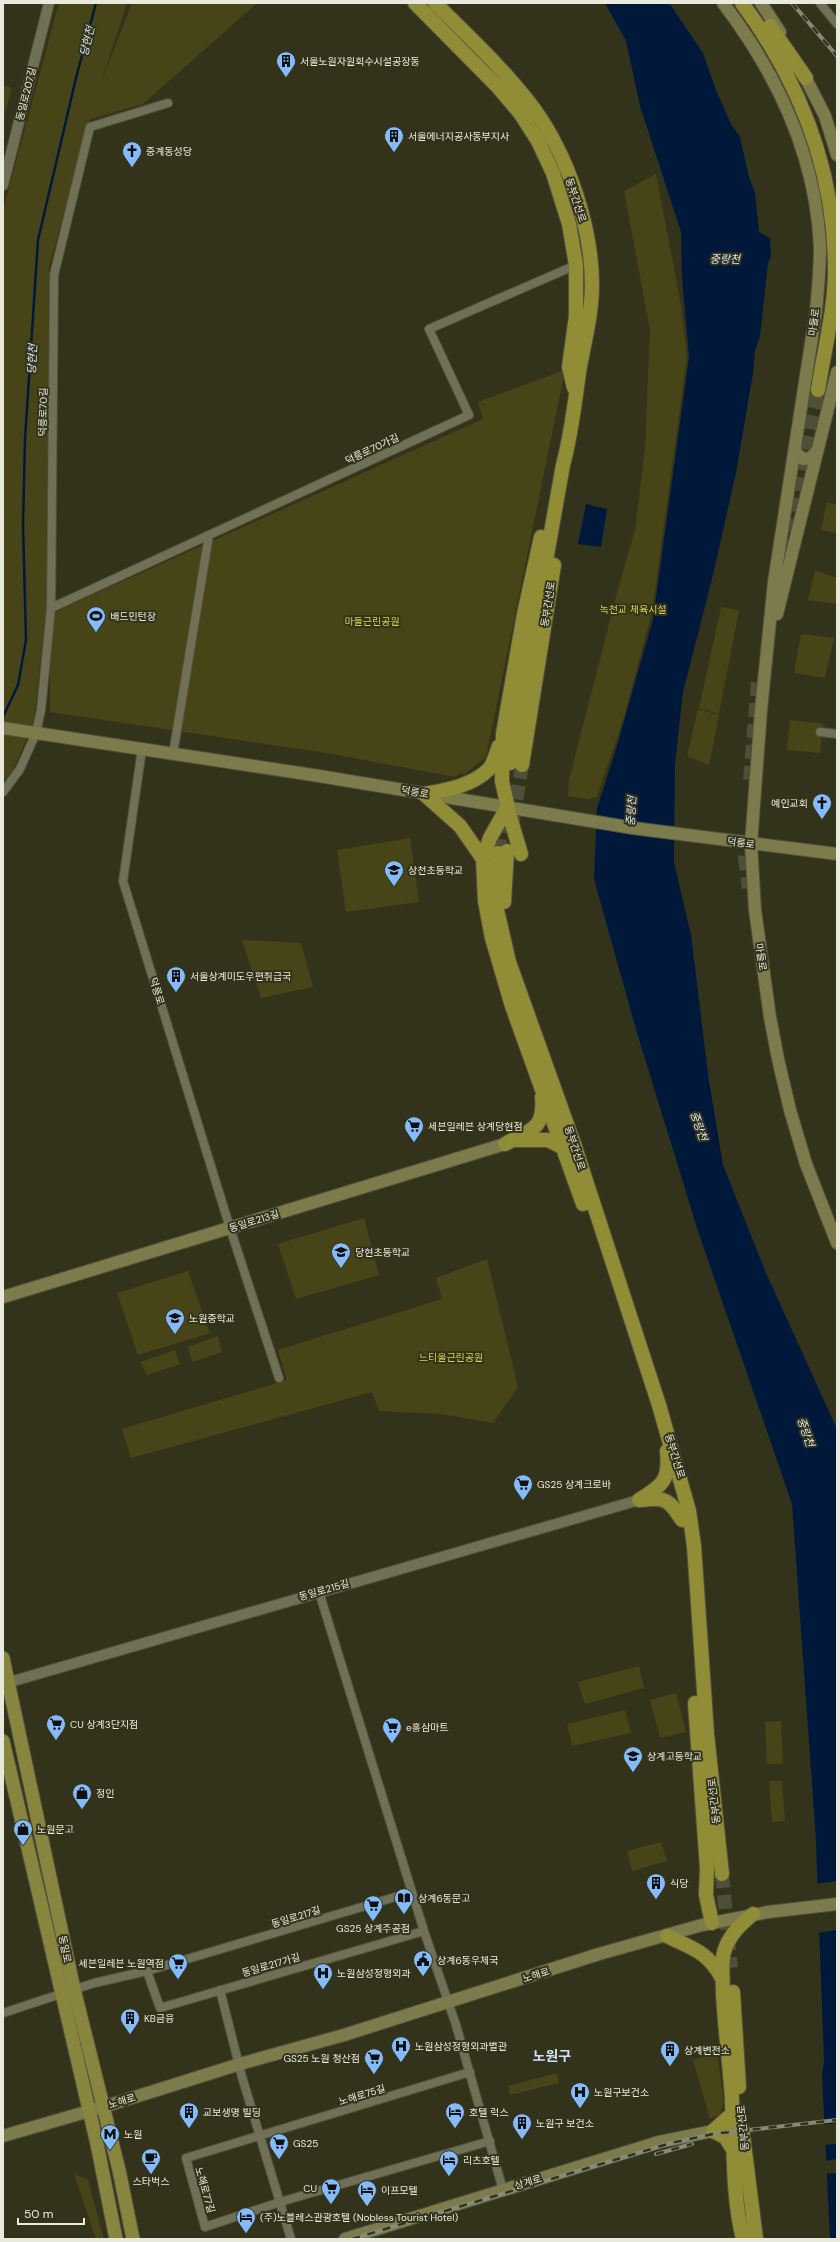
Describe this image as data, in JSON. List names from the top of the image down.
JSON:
{
  "streets": {
    "highway": ["동부간선로"],
    "main road": [
      "마들로",
      "덕릉로",
      "동일로213길",
      "동일로",
      "노해로",
      "상계로"
    ],
    "street": [
      "동일로207길",
      "덕릉로70길",
      "덕릉로70가길",
      "동일로215길",
      "동일로217길",
      "동일로217가길",
      "노해로75길",
      "노해로77길"
    ]
  },
  "crossings": [
    ["마들로", "덕릉로"],
    ["덕릉로70길", "덕릉로70가길"],
    ["덕릉로70길", "덕릉로"],
    ["덕릉로", "동일로213길"],
    ["동일로215길", "동일로"],
    ["동일로217길", "동일로"],
    ["동일로217길", "동일로217가길"],
    ["동일로", "노해로"],
    ["노해로75길", "노해로77길"]
  ],
  "districts": ["노원구"],
  "water": ["당현천", "중랑천"],
  "parks": ["녹천교 체육시설", "마들근린공원", "느티울근린공원"],
  "places": {
    "building": [
      "서울노원자원회수시설공장동",
      "서울에너지공사동부지사",
      "서울상계미도우편취급국",
      "식당",
      "KB금융",
      "상계변전소",
      "교보생명 빌딩",
      "노원구 보건소"
    ],
    "church": ["중계동성당", "예인교회"],
    "sports": ["배드민턴장"],
    "school or university": [
      "상천초등학교",
      "당현초등학교",
      "노원중학교",
      "상계고등학교"
    ],
    "supermarket": [
      "세븐일레븐 상계당현점",
      "GS25 상계크로바",
      "CU 상계3단지점",
      "e홍삼마트",
      "GS25 상계주공점",
      "세븐일레븐 노원역점",
      "GS25 노원 청산점",
      "GS25",
      "CU"
    ],
    "shop": ["정인", "노원문고"],
    "library": ["상계6동문고"],
    "public building": ["상계6동우체국"],
    "hospital": ["노원삼성정형외과", "노원삼성정형외과별관", "노원구보건소"],
    "hotel": [
      "호텔 럭스",
      "리츠호텔",
      "이프모텔",
      "(주)노블레스관광호텔 (Nobless Tourist Hotel)"
    ],
    "metro station": ["노원"],
    "cafe": ["스타벅스"]
  },
  "scale_bar": "50 m"
}
